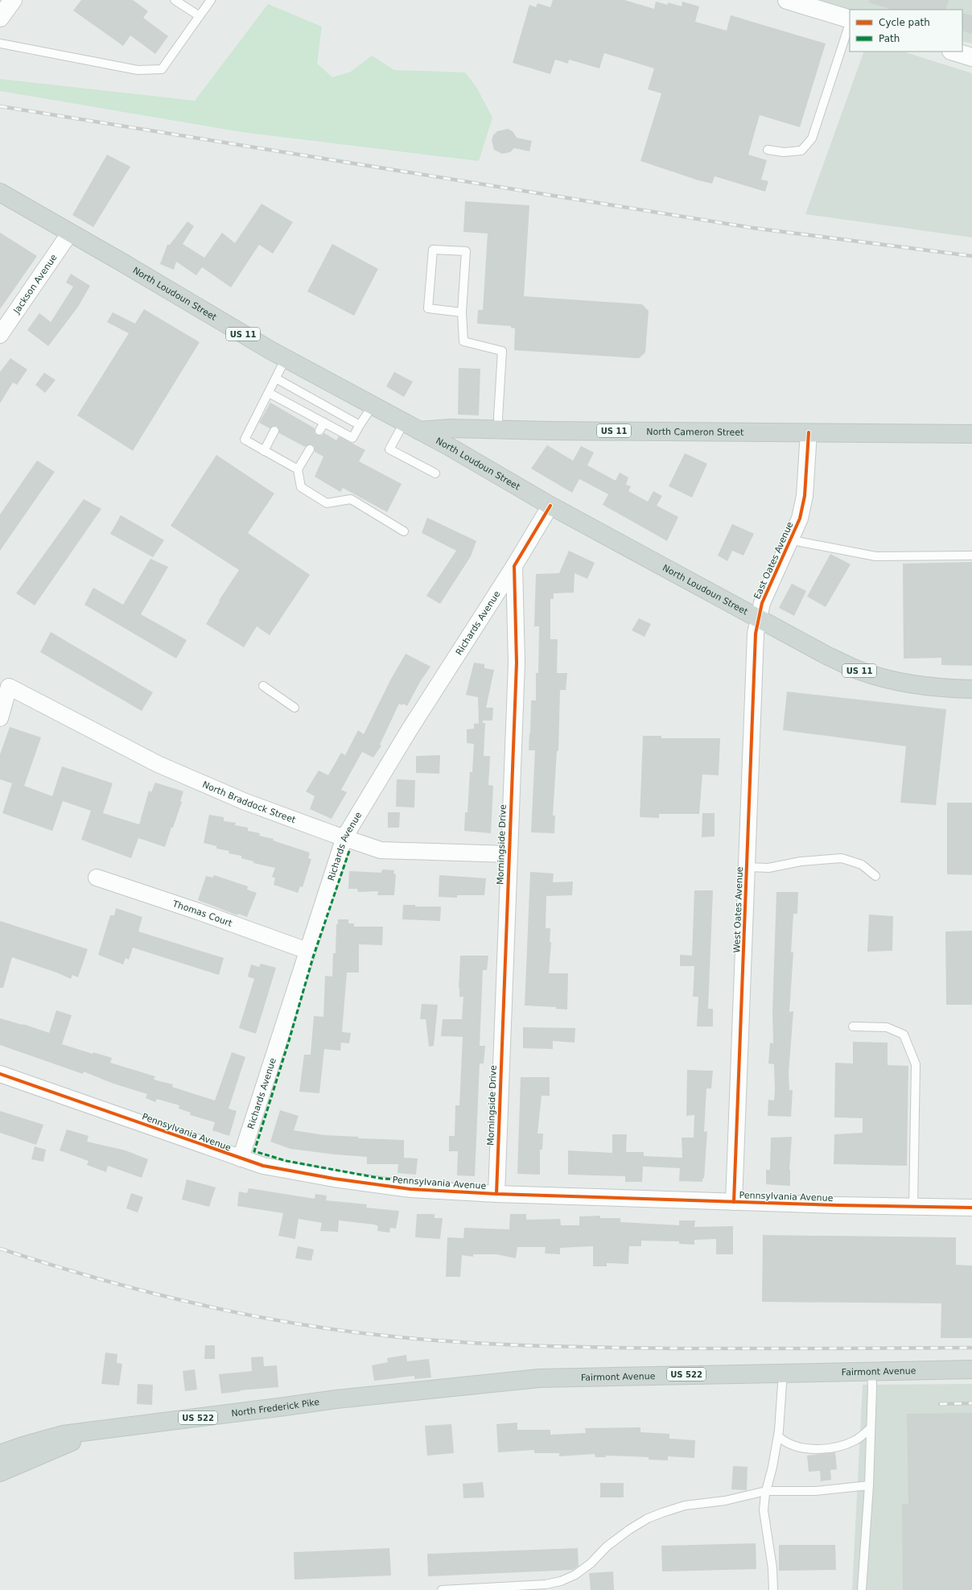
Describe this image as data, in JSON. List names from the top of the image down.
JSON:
{
  "streets": {
    "main road": [
      "North Loudoun Street",
      "US 11",
      "North Cameron Street",
      "Fairmont Avenue",
      "US 522",
      "North Frederick Pike"
    ],
    "street": [
      "Jackson Avenue",
      "East Oates Avenue",
      "Richards Avenue",
      "North Braddock Street",
      "Morningside Drive",
      "West Oates Avenue",
      "Thomas Court",
      "Pennsylvania Avenue"
    ]
  },
  "crossings": [
    ["Jackson Avenue", "North Loudoun Street"],
    ["North Loudoun Street", "North Cameron Street"],
    ["North Loudoun Street", "East Oates Avenue"],
    ["North Loudoun Street", "West Oates Avenue"],
    ["North Cameron Street", "East Oates Avenue"],
    ["East Oates Avenue", "West Oates Avenue"],
    ["Richards Avenue", "North Braddock Street"],
    ["Richards Avenue", "Morningside Drive"],
    ["Richards Avenue", "Thomas Court"],
    ["Richards Avenue", "Pennsylvania Avenue"],
    ["North Braddock Street", "Morningside Drive"],
    ["Morningside Drive", "Pennsylvania Avenue"],
    ["West Oates Avenue", "Pennsylvania Avenue"],
    ["Fairmont Avenue", "North Frederick Pike"]
  ],
  "legend": ["Cycle path", "Path"]
}
